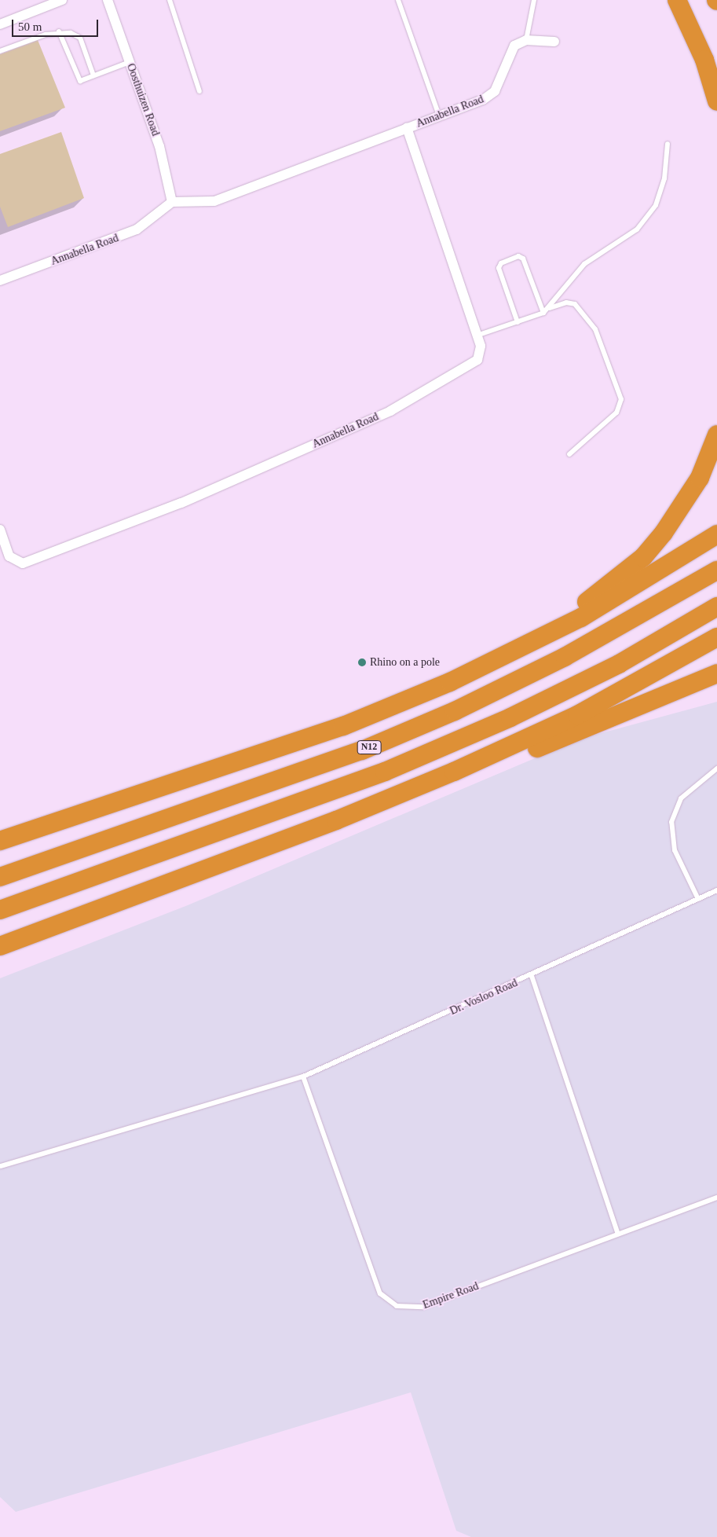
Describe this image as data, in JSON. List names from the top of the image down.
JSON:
{
  "streets": {
    "highway": ["N12"],
    "street": ["Oosthuizen Road", "Annabella Road"],
    "lane": ["Dr. Vosloo Road", "Empire Road"]
  },
  "crossings": [
    ["Oosthuizen Road", "Annabella Road"],
    ["Dr. Vosloo Road", "Empire Road"]
  ],
  "places": ["Rhino on a pole"],
  "scale_bar": "50 m"
}
